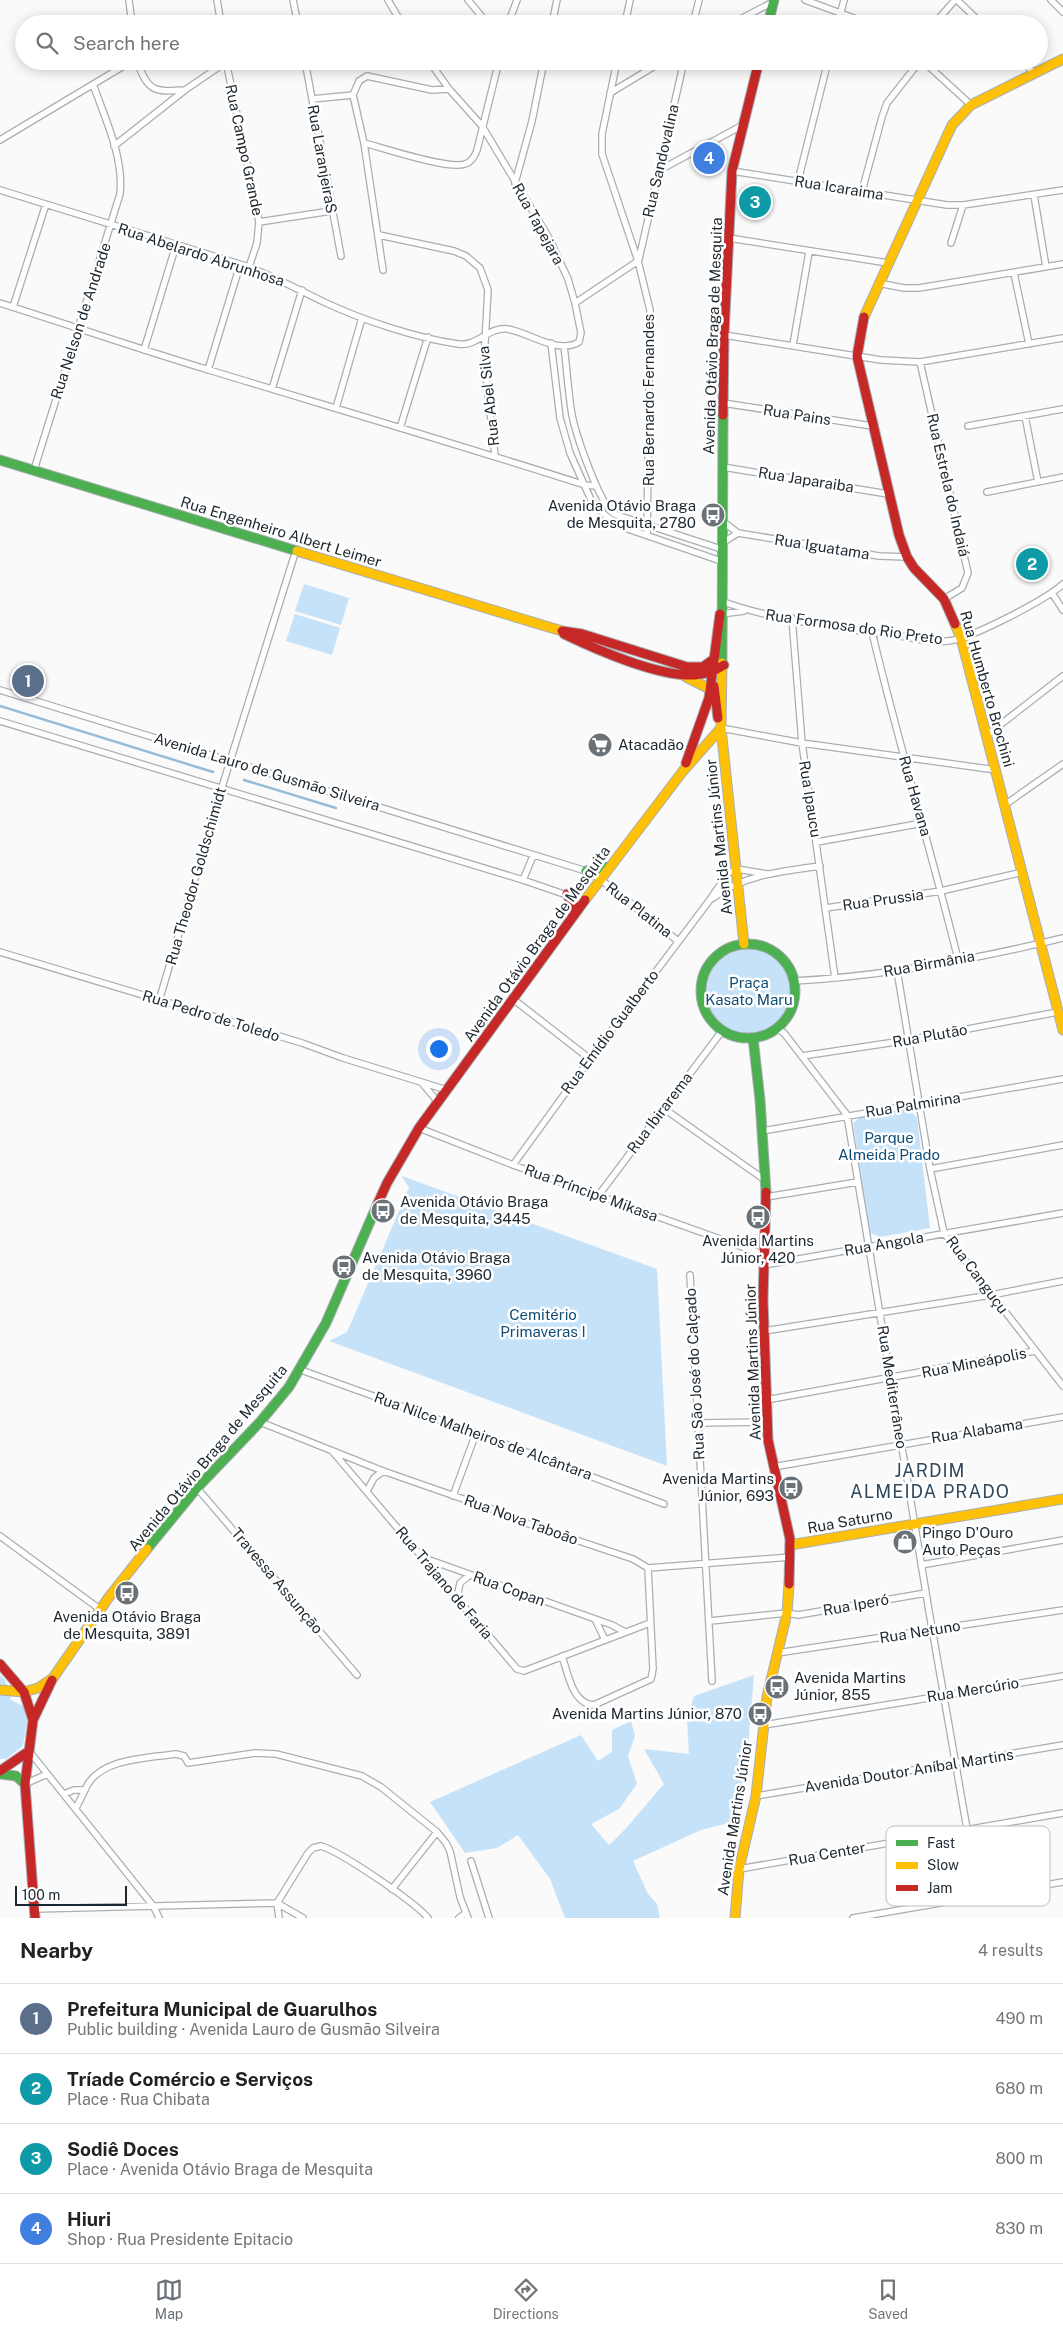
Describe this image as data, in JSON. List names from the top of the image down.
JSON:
{
  "streets": {
    "street": [
      "Rua Campo Grande",
      "Rua LaranjeiraS",
      "Rua Sandovalina",
      "Rua Icaraima",
      "Rua Tapejara",
      "Rua Abelardo Abrunhosa",
      "Rua Nelson de Andrade",
      "Avenida Otávio Braga de Mesquita",
      "Rua Abel Silva",
      "Rua Bernardo Fernandes",
      "Rua Pains",
      "Rua Japaraiba",
      "Rua Estrela do Indaiá",
      "Rua Engenheiro Albert Leimer",
      "Rua Iguatama",
      "Rua Formosa do Rio Preto",
      "Rua Humberto Brochini",
      "Avenida Lauro de Gusmão Silveira",
      "Rua Havana",
      "Rua Ipaucu",
      "Avenida Martins Júnior",
      "Rua Theodor Goldschimidt",
      "Rua Prussia",
      "Rua Platina",
      "Rua Birmânia",
      "Rua Pedro de Toledo",
      "Rua Emídio Gualberto",
      "Rua Plutão",
      "Rua Palmirina",
      "Rua Ibirarema",
      "Rua Príncipe Mikasa",
      "Rua Angola",
      "Rua Canguçu",
      "Rua Mineápolis",
      "Rua São José do Calçado",
      "Rua Mediterrâneo",
      "Rua Alabama",
      "Rua Nilce Malheiros de Alcântara",
      "Rua Nova Taboão",
      "Rua Saturno",
      "Travessa Assunção",
      "Rua Trajano de Faria",
      "Rua Copan",
      "Rua Iperó",
      "Rua Netuno",
      "Rua Mercúrio",
      "Avenida Doutor Aníbal Martins",
      "Rua Center"
    ]
  },
  "crossings": [
    ["Rua Campo Grande", "Rua Abelardo Abrunhosa"],
    ["Rua Sandovalina", "Rua Bernardo Fernandes"],
    ["Rua Icaraima", "Avenida Otávio Braga de Mesquita"],
    ["Rua Icaraima", "Rua Humberto Brochini"],
    ["Rua Tapejara", "Rua Abelardo Abrunhosa"],
    ["Rua Abelardo Abrunhosa", "Rua Nelson de Andrade"],
    ["Rua Abelardo Abrunhosa", "Rua Abel Silva"],
    ["Rua Nelson de Andrade", "Rua Engenheiro Albert Leimer"],
    ["Avenida Otávio Braga de Mesquita", "Rua Pains"],
    ["Avenida Otávio Braga de Mesquita", "Rua Japaraiba"],
    ["Avenida Otávio Braga de Mesquita", "Rua Engenheiro Albert Leimer"],
    ["Avenida Otávio Braga de Mesquita", "Rua Iguatama"],
    ["Avenida Otávio Braga de Mesquita", "Rua Formosa do Rio Preto"],
    ["Avenida Otávio Braga de Mesquita", "Avenida Lauro de Gusmão Silveira"],
    ["Avenida Otávio Braga de Mesquita", "Avenida Martins Júnior"],
    ["Avenida Otávio Braga de Mesquita", "Rua Platina"],
    ["Avenida Otávio Braga de Mesquita", "Rua Pedro de Toledo"],
    ["Avenida Otávio Braga de Mesquita", "Rua Príncipe Mikasa"],
    ["Avenida Otávio Braga de Mesquita", "Rua Nilce Malheiros de Alcântara"],
    ["Avenida Otávio Braga de Mesquita", "Rua Nova Taboão"],
    ["Avenida Otávio Braga de Mesquita", "Travessa Assunção"],
    ["Rua Pains", "Rua Humberto Brochini"],
    ["Rua Japaraiba", "Rua Humberto Brochini"],
    ["Rua Estrela do Indaiá", "Rua Humberto Brochini"],
    ["Rua Engenheiro Albert Leimer", "Rua Theodor Goldschimidt"],
    ["Rua Iguatama", "Rua Humberto Brochini"],
    ["Rua Formosa do Rio Preto", "Rua Humberto Brochini"],
    ["Rua Formosa do Rio Preto", "Rua Havana"],
    ["Rua Formosa do Rio Preto", "Rua Ipaucu"],
    ["Rua Humberto Brochini", "Rua Prussia"],
    ["Rua Humberto Brochini", "Rua Birmânia"],
    ["Rua Humberto Brochini", "Rua Plutão"],
    ["Avenida Lauro de Gusmão Silveira", "Rua Theodor Goldschimidt"],
    ["Avenida Lauro de Gusmão Silveira", "Rua Platina"],
    ["Rua Havana", "Rua Prussia"],
    ["Rua Havana", "Rua Birmânia"],
    ["Rua Ipaucu", "Rua Prussia"],
    ["Rua Ipaucu", "Rua Birmânia"],
    ["Rua Ipaucu", "Rua Emídio Gualberto"],
    ["Avenida Martins Júnior", "Rua Birmânia"],
    ["Avenida Martins Júnior", "Rua Emídio Gualberto"],
    ["Avenida Martins Júnior", "Rua Palmirina"],
    ["Avenida Martins Júnior", "Rua Ibirarema"],
    ["Avenida Martins Júnior", "Rua Príncipe Mikasa"],
    ["Avenida Martins Júnior", "Rua Angola"],
    ["Avenida Martins Júnior", "Rua Mineápolis"],
    ["Avenida Martins Júnior", "Rua Alabama"],
    ["Avenida Martins Júnior", "Rua Saturno"],
    ["Avenida Martins Júnior", "Rua Iperó"],
    ["Avenida Martins Júnior", "Rua Netuno"],
    ["Avenida Martins Júnior", "Rua Mercúrio"],
    ["Avenida Martins Júnior", "Avenida Doutor Aníbal Martins"],
    ["Avenida Martins Júnior", "Rua Center"],
    ["Rua Theodor Goldschimidt", "Rua Pedro de Toledo"],
    ["Rua Platina", "Rua Emídio Gualberto"],
    ["Rua Birmânia", "Rua Ibirarema"],
    ["Rua Birmânia", "Rua Canguçu"],
    ["Rua Emídio Gualberto", "Rua Príncipe Mikasa"],
    ["Rua Plutão", "Rua Canguçu"],
    ["Rua Palmirina", "Rua Canguçu"],
    ["Rua Palmirina", "Rua Mediterrâneo"],
    ["Rua Ibirarema", "Rua Príncipe Mikasa"],
    ["Rua Angola", "Rua Canguçu"],
    ["Rua Angola", "Rua Mediterrâneo"],
    ["Rua Canguçu", "Rua Mineápolis"],
    ["Rua Mineápolis", "Rua Mediterrâneo"],
    ["Rua São José do Calçado", "Rua Iperó"],
    ["Rua Mediterrâneo", "Rua Alabama"],
    ["Rua Mediterrâneo", "Rua Saturno"],
    ["Rua Mediterrâneo", "Rua Iperó"],
    ["Rua Mediterrâneo", "Rua Netuno"],
    ["Rua Mediterrâneo", "Rua Mercúrio"],
    ["Rua Mediterrâneo", "Avenida Doutor Aníbal Martins"],
    ["Rua Nova Taboão", "Rua Trajano de Faria"],
    ["Rua Trajano de Faria", "Rua Copan"]
  ],
  "districts": ["JARDIM ALMEIDA PRADO"],
  "parks": ["Praça Kasato Maru", "Parque Almeida Prado", "Cemitério Primaveras I"],
  "places": {
    "bus stop": [
      "Avenida Otávio Braga de Mesquita, 2780",
      "Avenida Otávio Braga de Mesquita, 3445",
      "Avenida Martins Júnior, 420",
      "Avenida Otávio Braga de Mesquita, 3960",
      "Avenida Martins Júnior, 693",
      "Avenida Otávio Braga de Mesquita, 3891",
      "Avenida Martins Júnior, 855",
      "Avenida Martins Júnior, 870"
    ],
    "supermarket": ["Atacadão"],
    "shop": ["Pingo D'Ouro Auto Peças"]
  },
  "legend": ["Fast", "Slow", "Jam"],
  "scale_bar": "100 m",
  "page": {
    "search": "Search here",
    "pins": [
      "4",
      "3",
      "2",
      "1"
    ],
    "scale": "100 m",
    "heading": ["Nearby", "4 results"],
    "list": [
      {
        "mark": "1",
        "name": "Prefeitura Municipal de Guarulhos",
        "note": "Public building · Avenida Lauro de Gusmão Silveira",
        "value": "490 m"
      },
      {
        "mark": "2",
        "name": "Tríade Comércio e Serviços",
        "note": "Place · Rua Chibata",
        "value": "680 m"
      },
      {
        "mark": "3",
        "name": "Sodiê Doces",
        "note": "Place · Avenida Otávio Braga de Mesquita",
        "value": "800 m"
      },
      {
        "mark": "4",
        "name": "Hiuri",
        "note": "Shop · Rua Presidente Epitacio",
        "value": "830 m"
      }
    ],
    "nav": ["Map", "Directions", "Saved"]
  }
}
